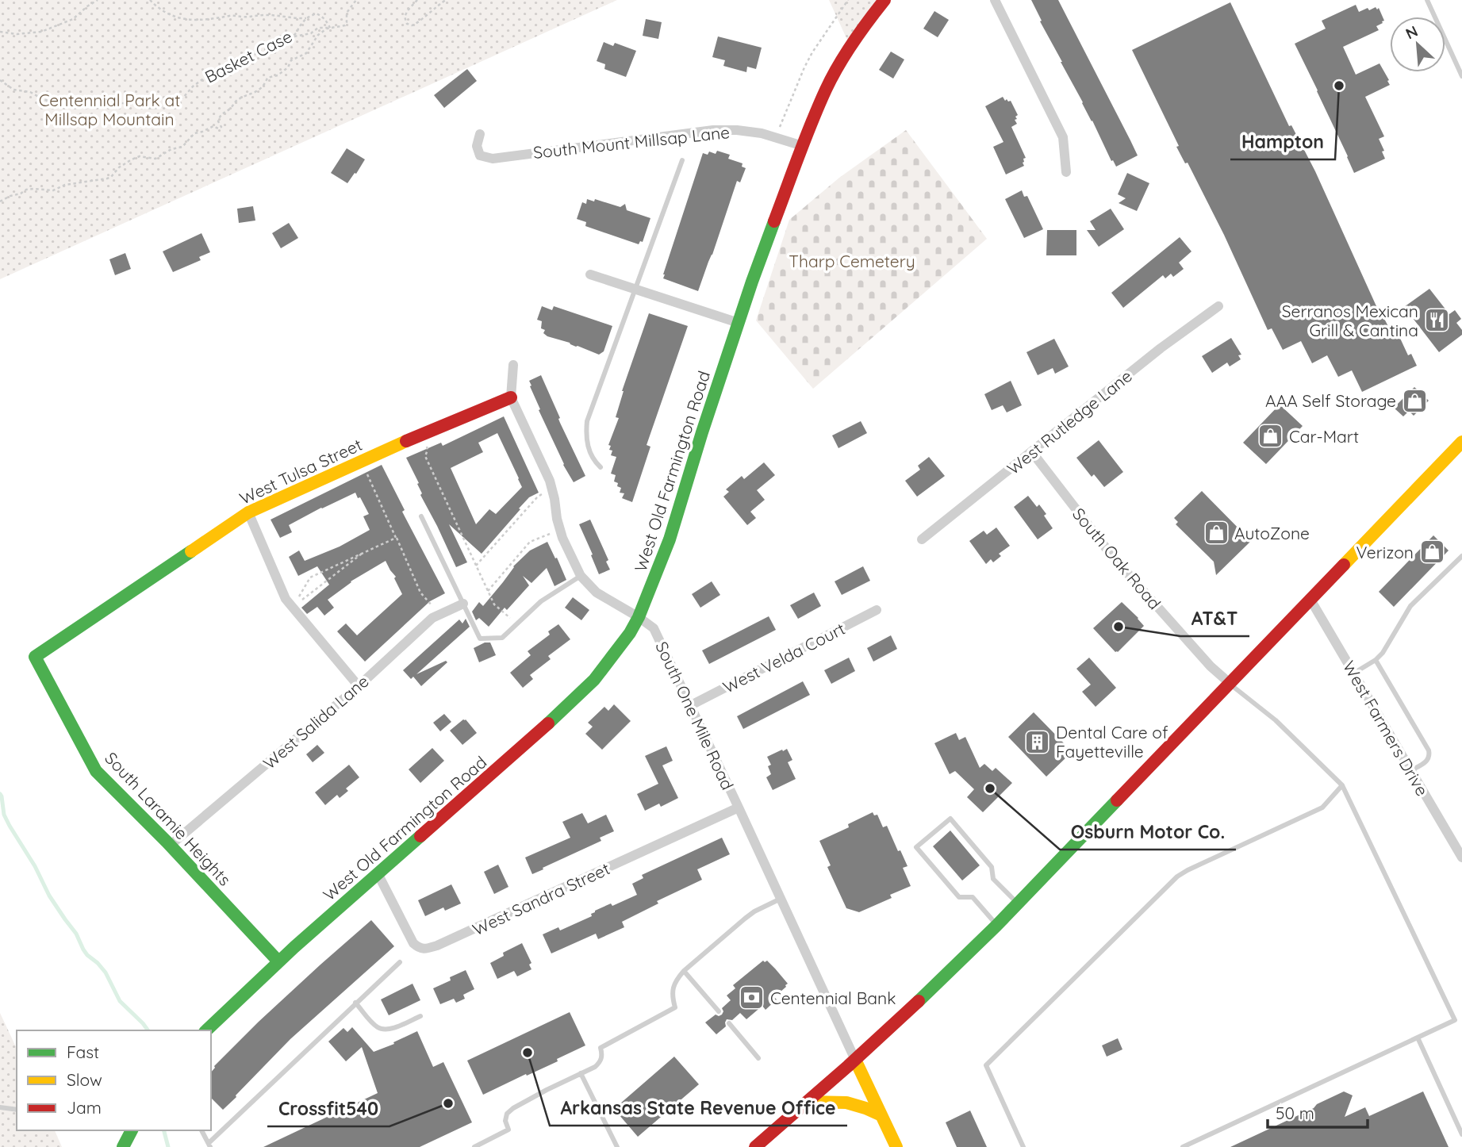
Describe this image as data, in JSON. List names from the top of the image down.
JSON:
{
  "streets": {
    "main road": ["West Tulsa Street", "West Old Farmington Road", "South Laramie Heights"],
    "street": [
      "South Mount Millsap Lane",
      "West Rutledge Lane",
      "South Oak Road",
      "West Velda Court",
      "South One Mile Road",
      "West Salida Lane",
      "West Farmers Drive",
      "West Sandra Street"
    ],
    "path": ["Basket Case"]
  },
  "crossings": [
    ["South Mount Millsap Lane", "West Old Farmington Road"],
    ["West Rutledge Lane", "South Oak Road"],
    ["West Tulsa Street", "South One Mile Road"],
    ["West Tulsa Street", "South Laramie Heights"],
    ["West Old Farmington Road", "South One Mile Road"],
    ["West Old Farmington Road", "South Laramie Heights"],
    ["West Old Farmington Road", "West Sandra Street"],
    ["West Velda Court", "South One Mile Road"],
    ["South One Mile Road", "West Sandra Street"],
    ["West Salida Lane", "South Laramie Heights"]
  ],
  "parks": ["Centennial Park at Millsap Mountain", "Tharp Cemetery"],
  "places": {
    "other": [
      "Hampton",
      "AT&T",
      "Osburn Motor Co.",
      "Arkansas State Revenue Office",
      "Crossfit540"
    ],
    "restaurant": ["Serranos Mexican Grill & Cantina"],
    "shop": [
      "AAA Self Storage",
      "Car-Mart",
      "AutoZone",
      "Verizon"
    ],
    "building": ["Dental Care of Fayetteville"],
    "bank": ["Centennial Bank"]
  },
  "legend": ["Fast", "Slow", "Jam"],
  "scale_bar": "50 m",
  "north": "top left"
}
